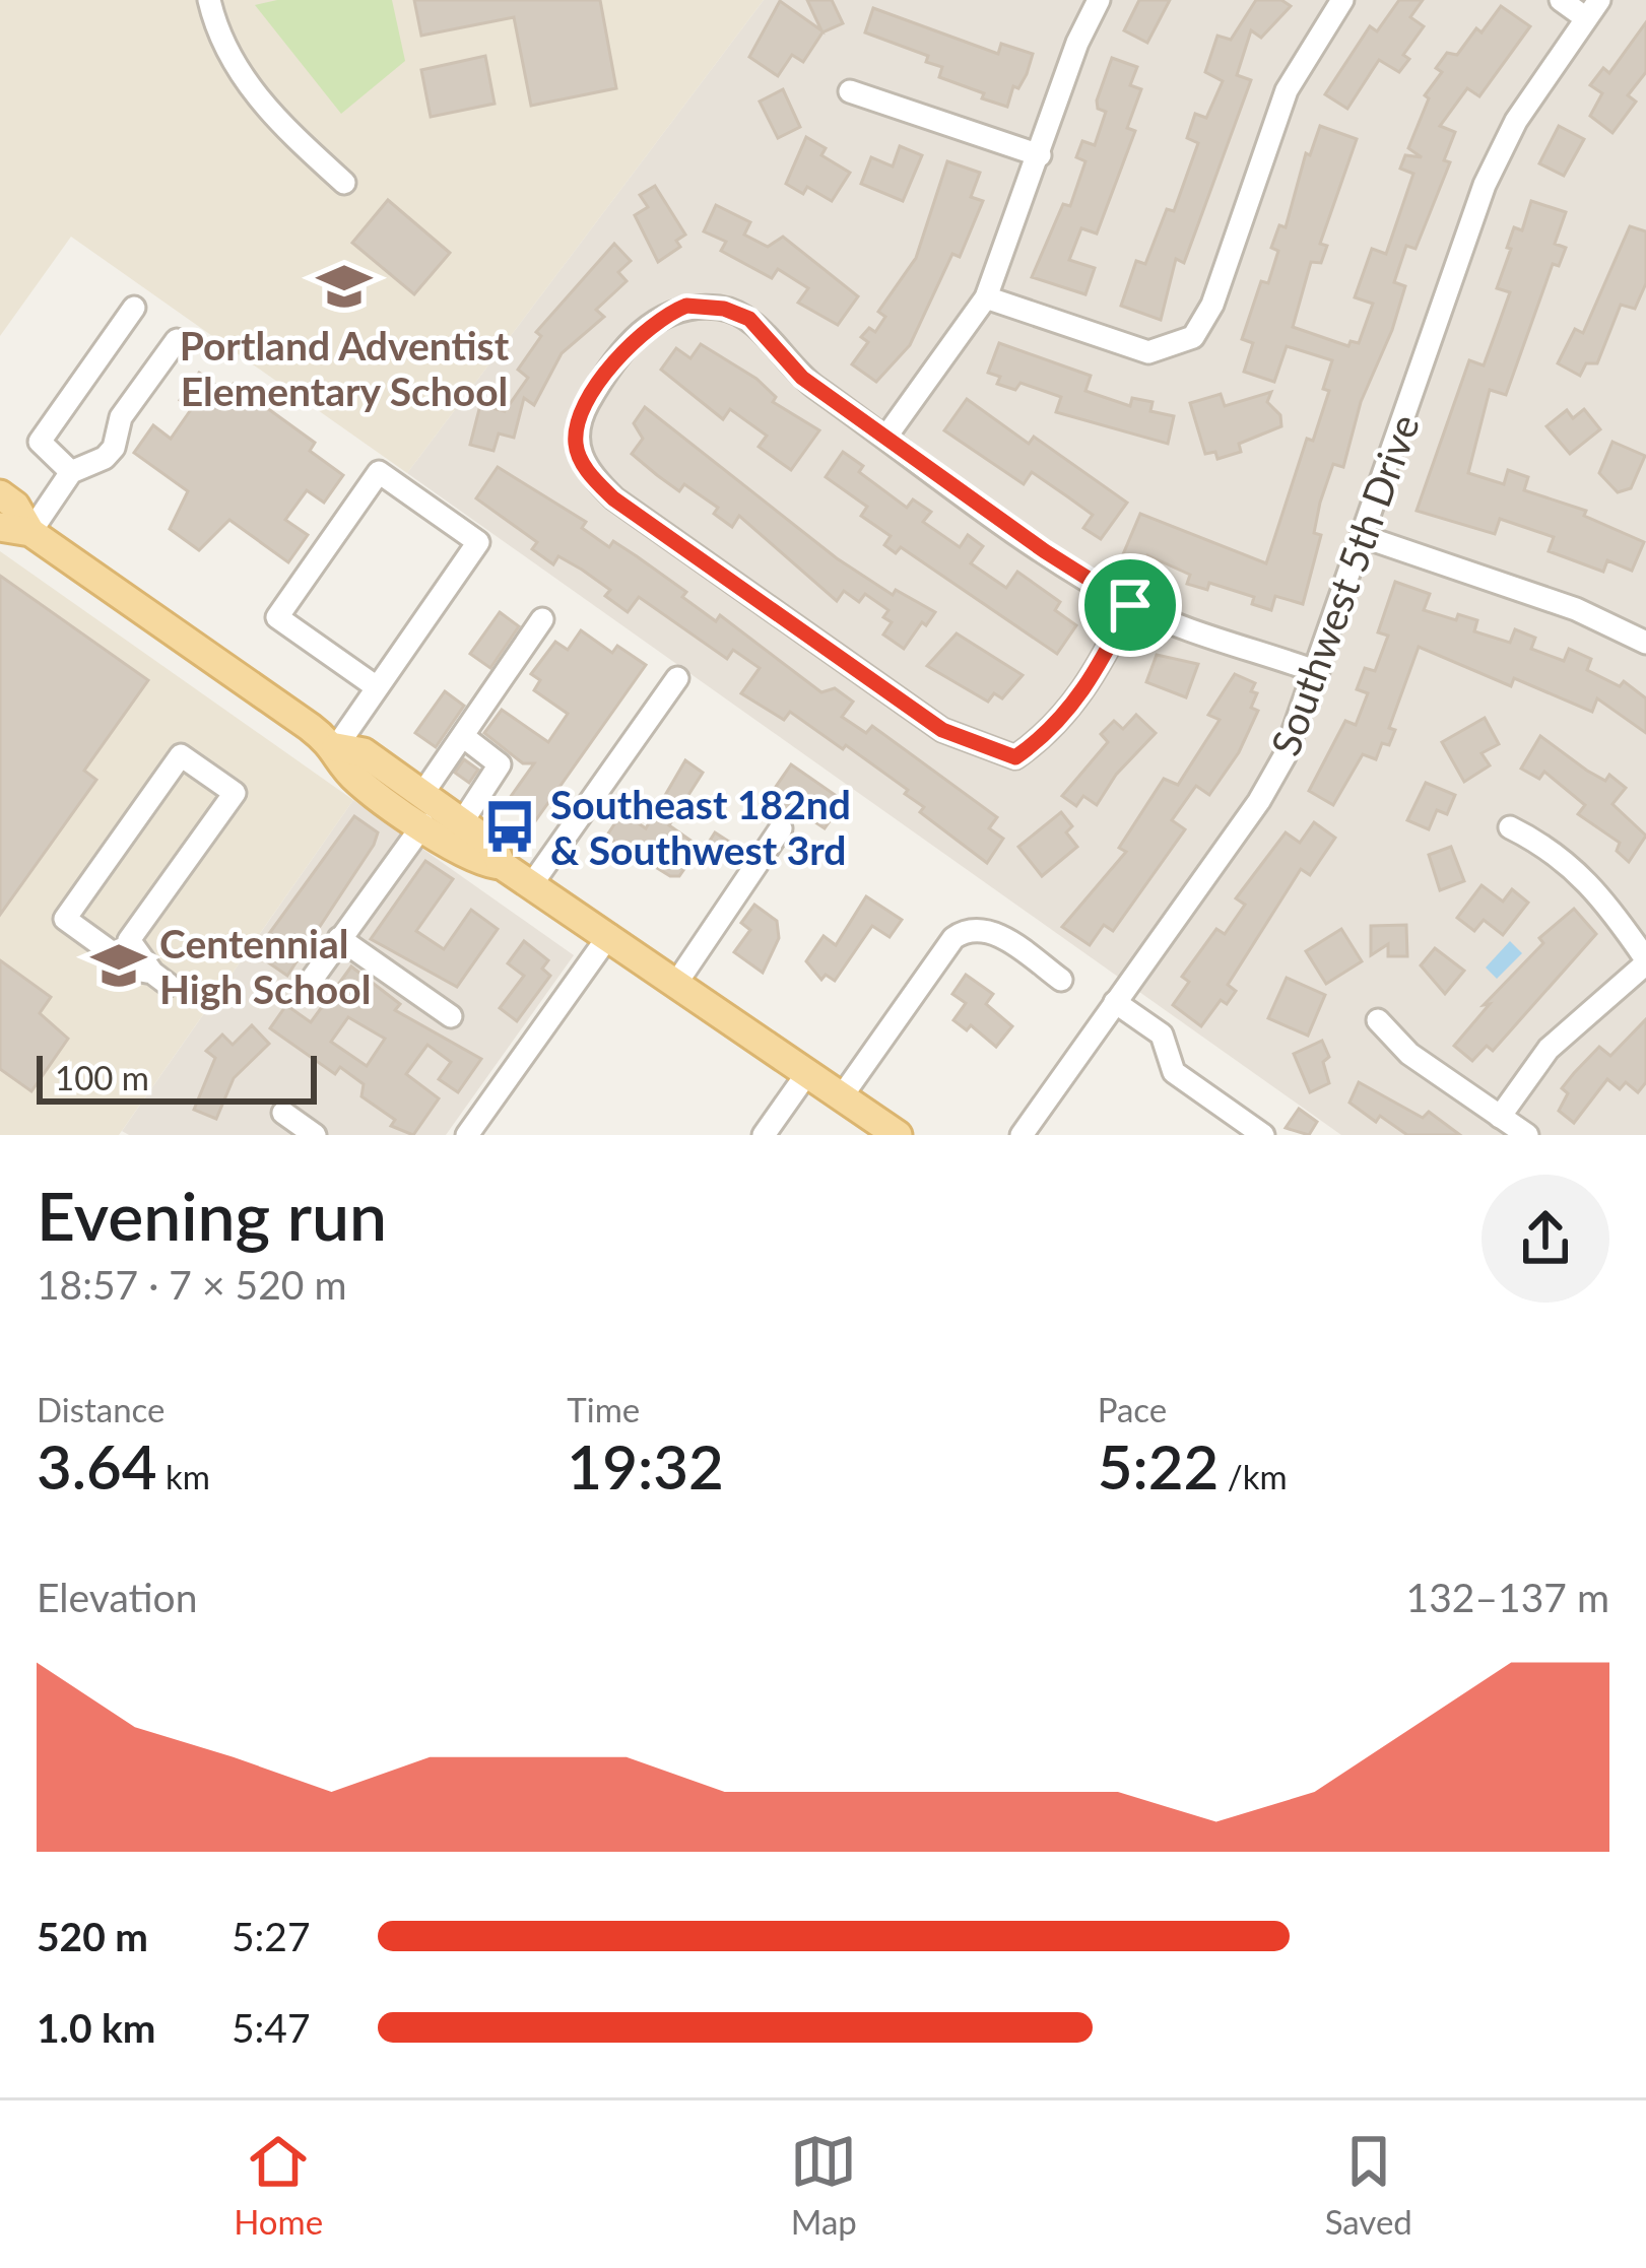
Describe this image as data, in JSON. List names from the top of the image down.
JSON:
{
  "streets": {
    "street": ["Southwest 5th Drive"]
  },
  "places": {
    "school or university": ["Portland Adventist Elementary School", "Centennial High School"],
    "bus stop": ["Southeast 182nd & Southwest 3rd"]
  },
  "scale_bar": "100 m",
  "page": {
    "scale": "100 m",
    "heading": ["Evening run", "18:57 · 7 × 520 m"],
    "stats": [
      ["Distance", "3.64 km"],
      ["Time", "19:32"],
      ["Pace", "5:22 /km"]
    ],
    "chart": ["Elevation", "132–137 m"],
    "list": [
      {
        "name": "520 m",
        "note": "5:27"
      },
      {
        "name": "1.0 km",
        "note": "5:47"
      }
    ],
    "tabs": ["Home", "Map", "Saved"]
  }
}
